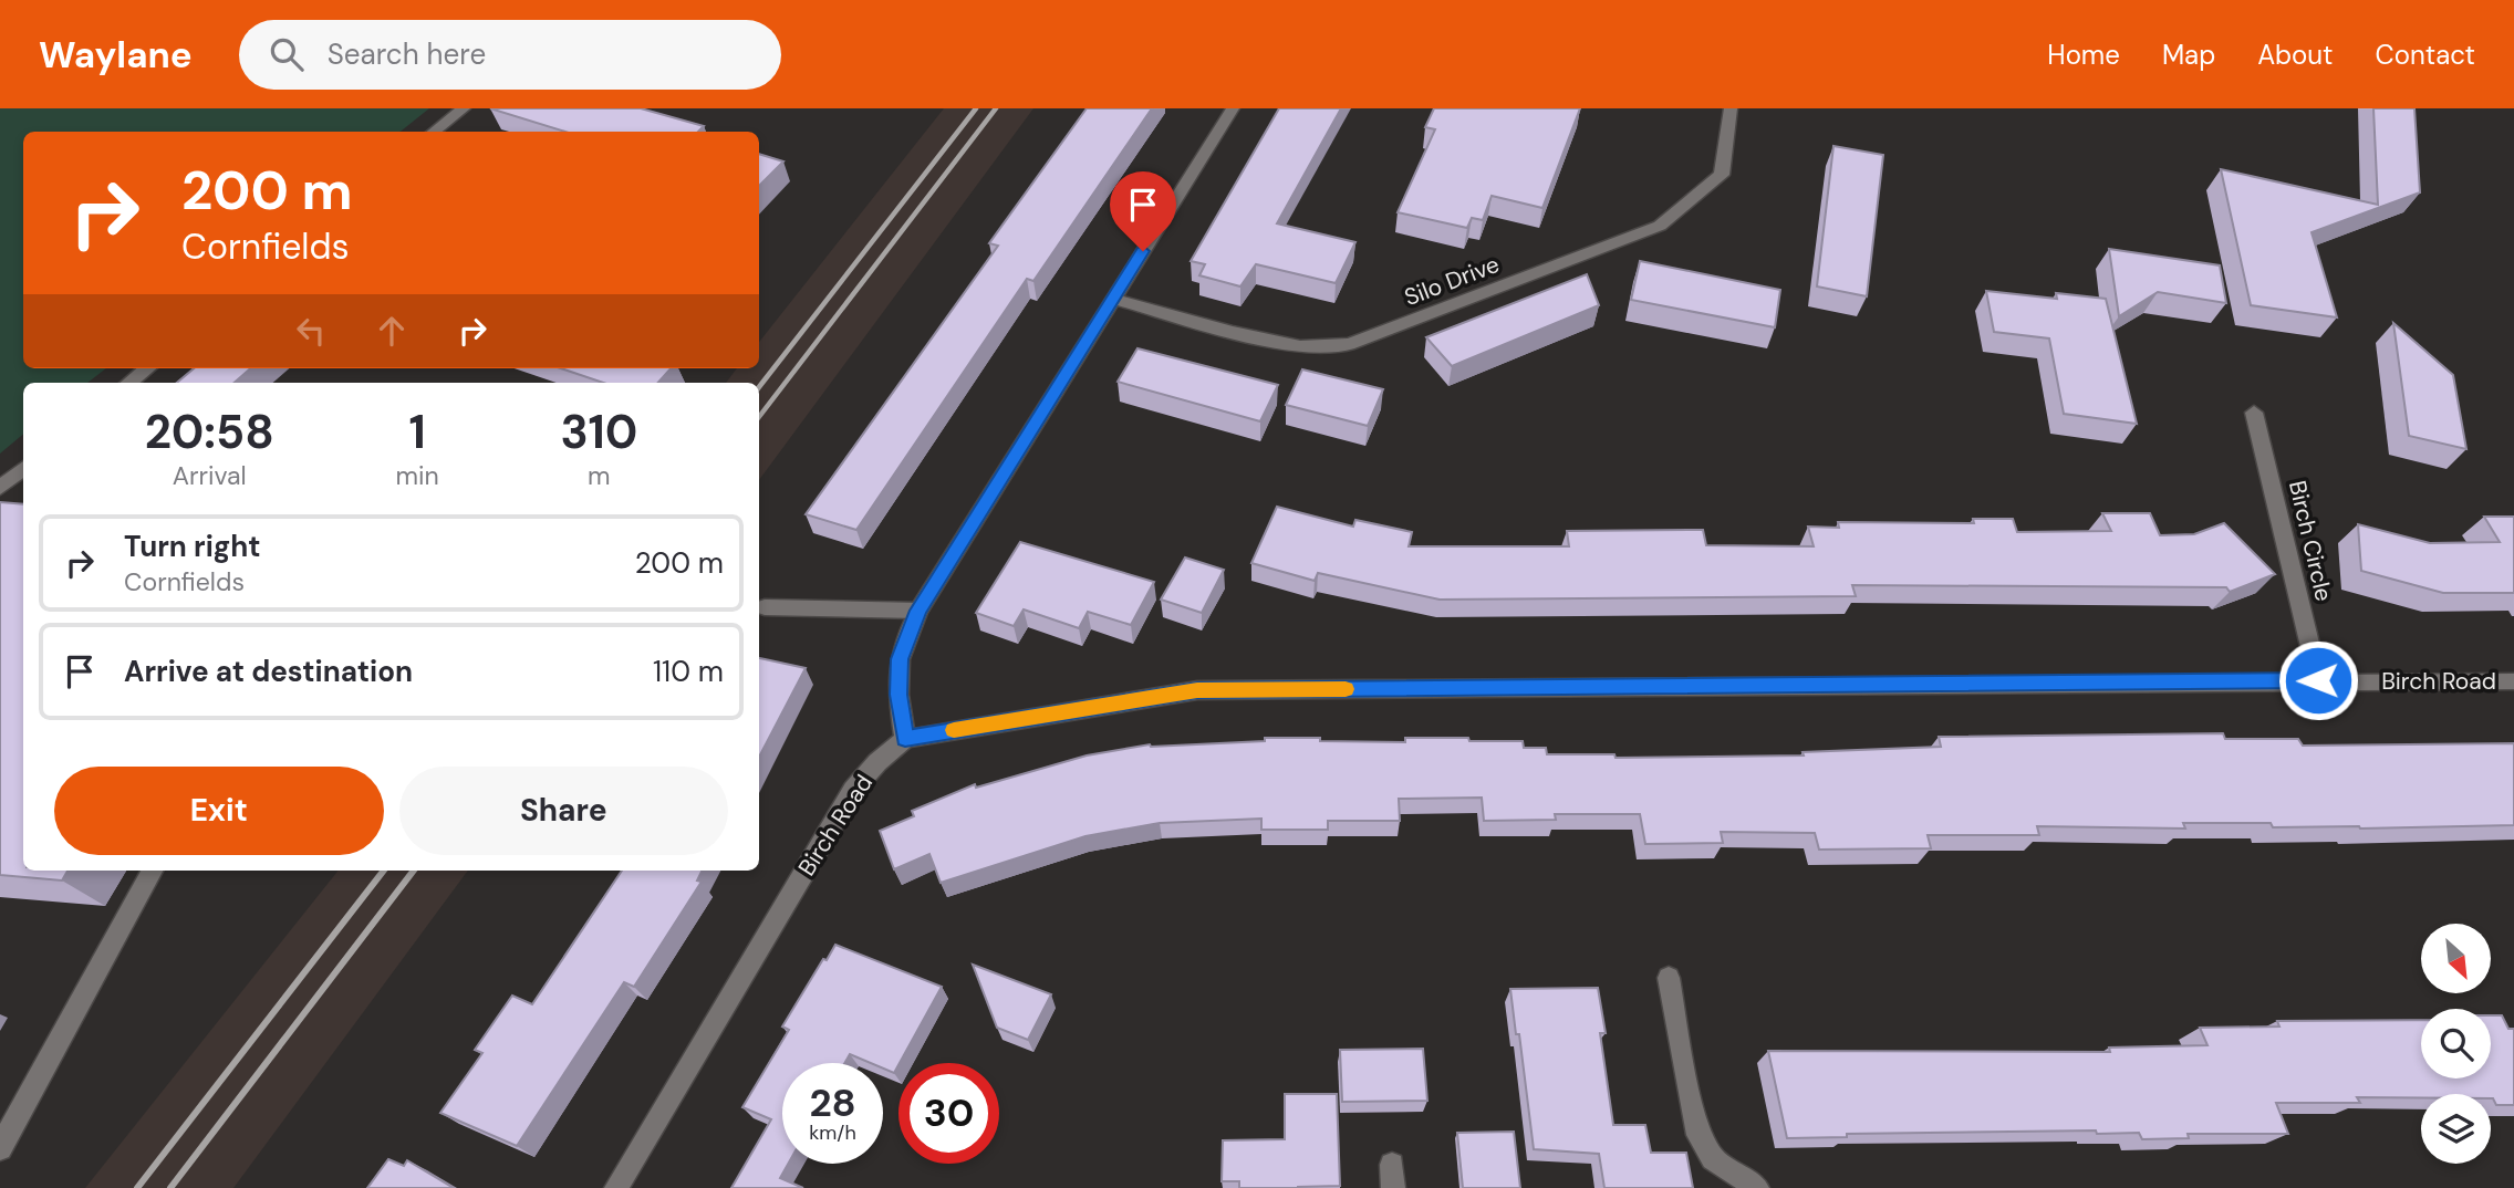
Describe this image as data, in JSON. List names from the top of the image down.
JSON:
{
  "streets": {
    "street": ["Silo Drive", "Birch Circle", "Birch Road"]
  },
  "crossings": [
    ["Birch Circle", "Birch Road"]
  ],
  "north": "bottom right",
  "page": {
    "header": "Waylane",
    "search": "Search here",
    "nav": [
      "Home",
      "Map",
      "About",
      "Contact"
    ],
    "turn": ["200 m", "Cornfields"],
    "eta": [
      "20:58",
      "Arrival",
      "1",
      "min",
      "310",
      "m"
    ],
    "list": [
      {
        "name": "Turn right",
        "note": "Cornfields",
        "value": "200 m"
      },
      {
        "name": "Arrive at destination",
        "value": "110 m"
      }
    ],
    "buttons": ["Exit", "Share"],
    "speed": "28 km/h",
    "limit": "30"
  }
}
